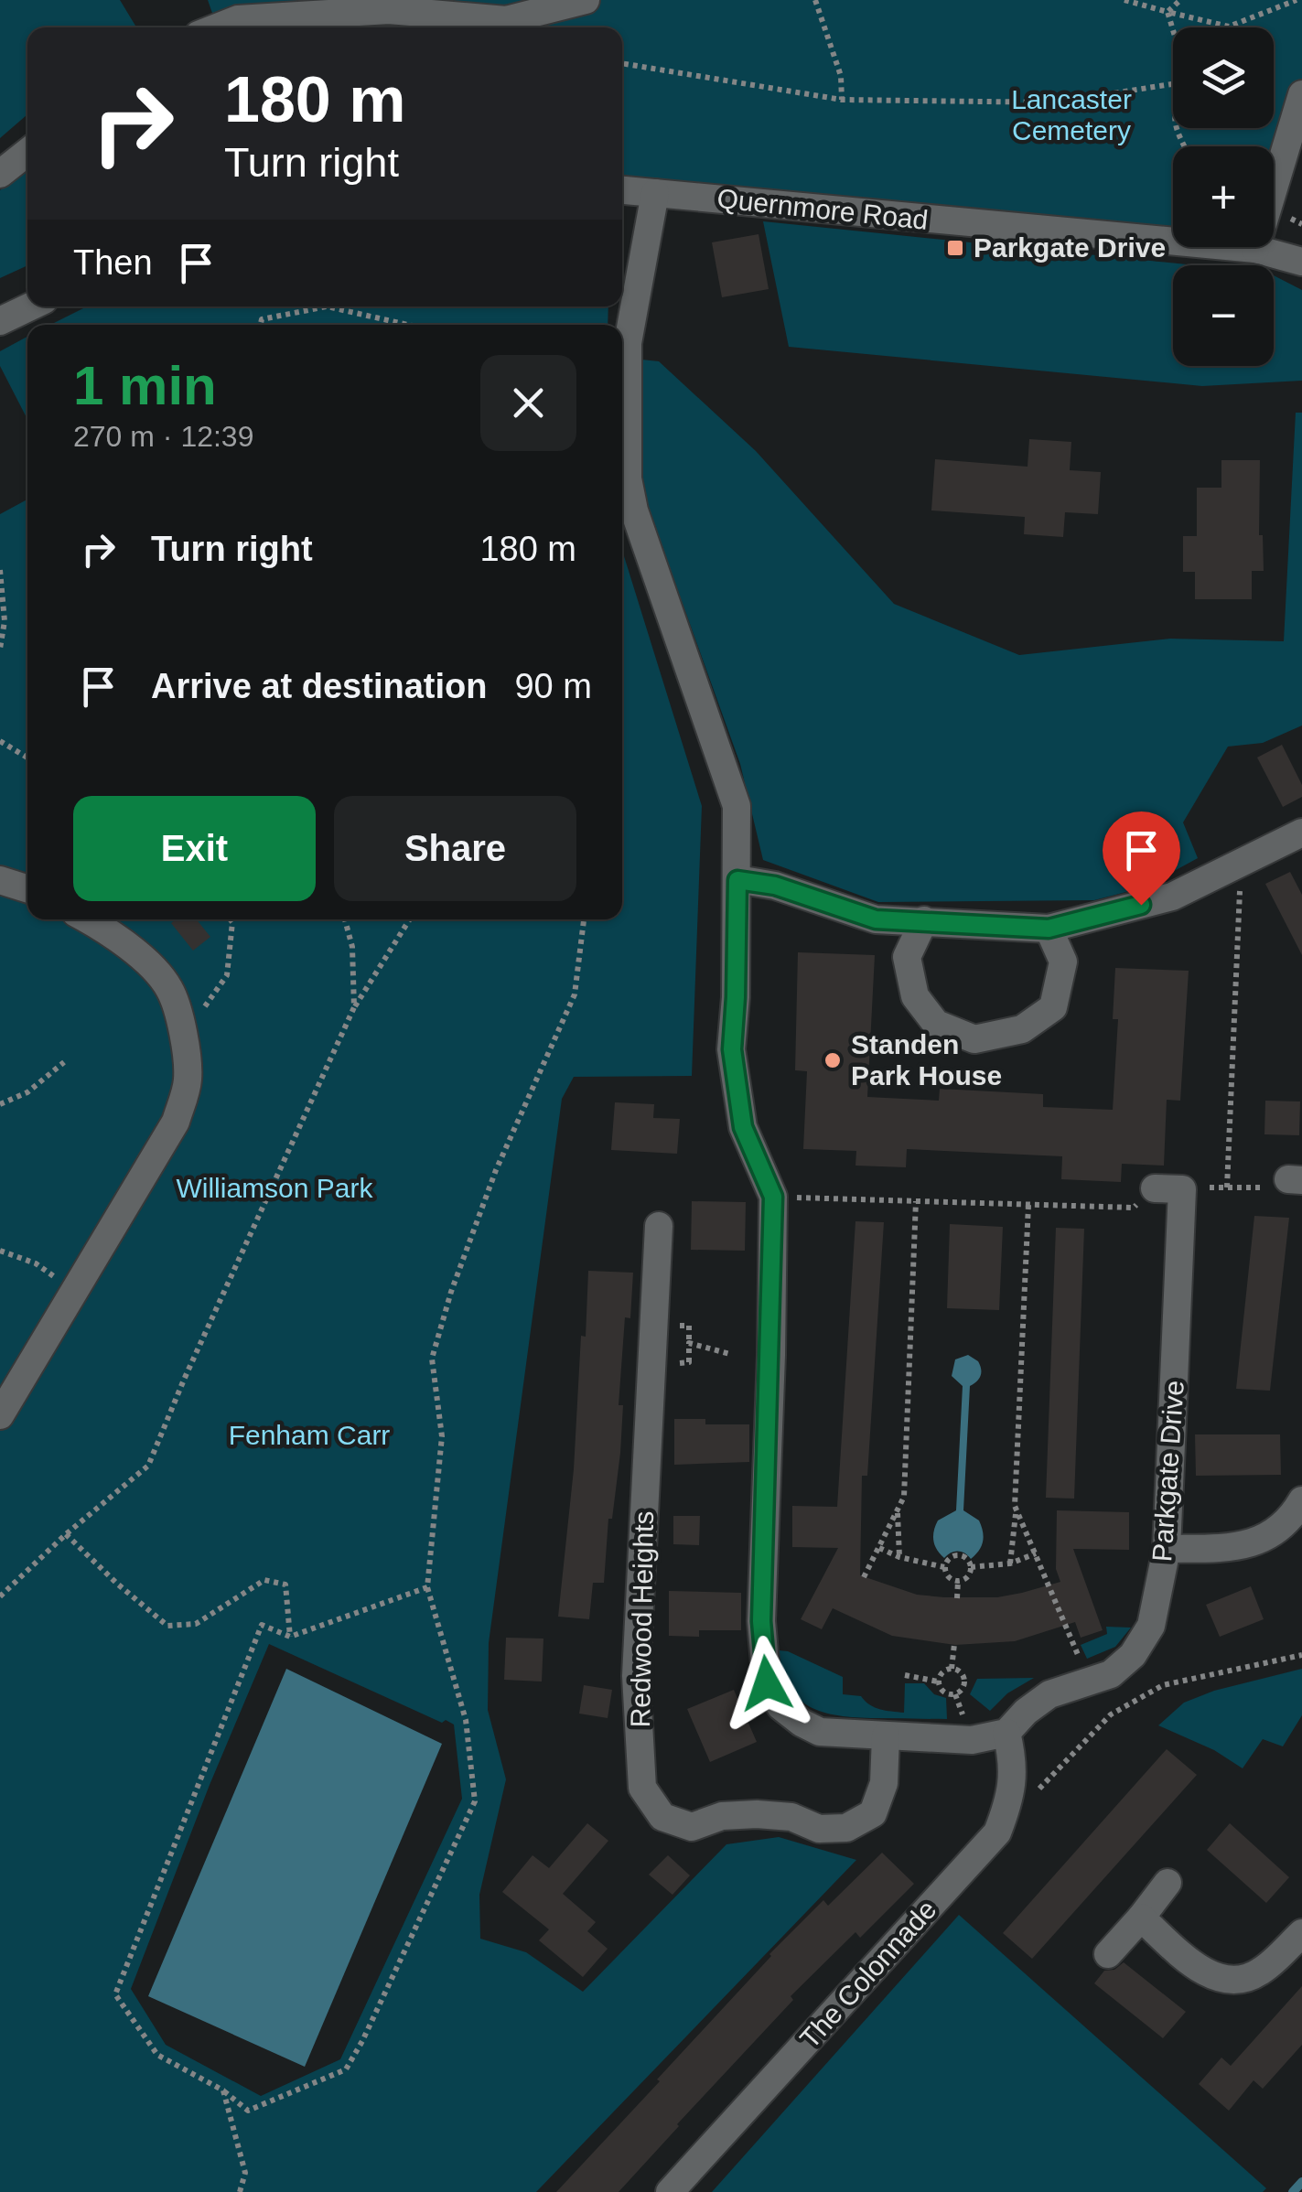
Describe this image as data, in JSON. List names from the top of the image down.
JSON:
{
  "streets": {
    "street": [
      "Quernmore Road",
      "Parkgate Drive",
      "Redwood Heights",
      "The Colonnade"
    ]
  },
  "crossings": [
    ["Parkgate Drive", "The Colonnade"]
  ],
  "parks": ["Lancaster Cemetery", "Williamson Park", "Fenham Carr"],
  "places": {
    "transit": ["Parkgate Drive"],
    "other": ["Standen Park House"]
  },
  "page": {
    "map_buttons": ["+", "−"],
    "turn": ["180 m", "Turn right"],
    "then": "Then",
    "heading": ["1 min", "270 m · 12:39"],
    "list": [
      {
        "name": "Turn right",
        "value": "180 m"
      },
      {
        "name": "Arrive at destination",
        "value": "90 m"
      }
    ],
    "buttons": ["Exit", "Share"]
  }
}
